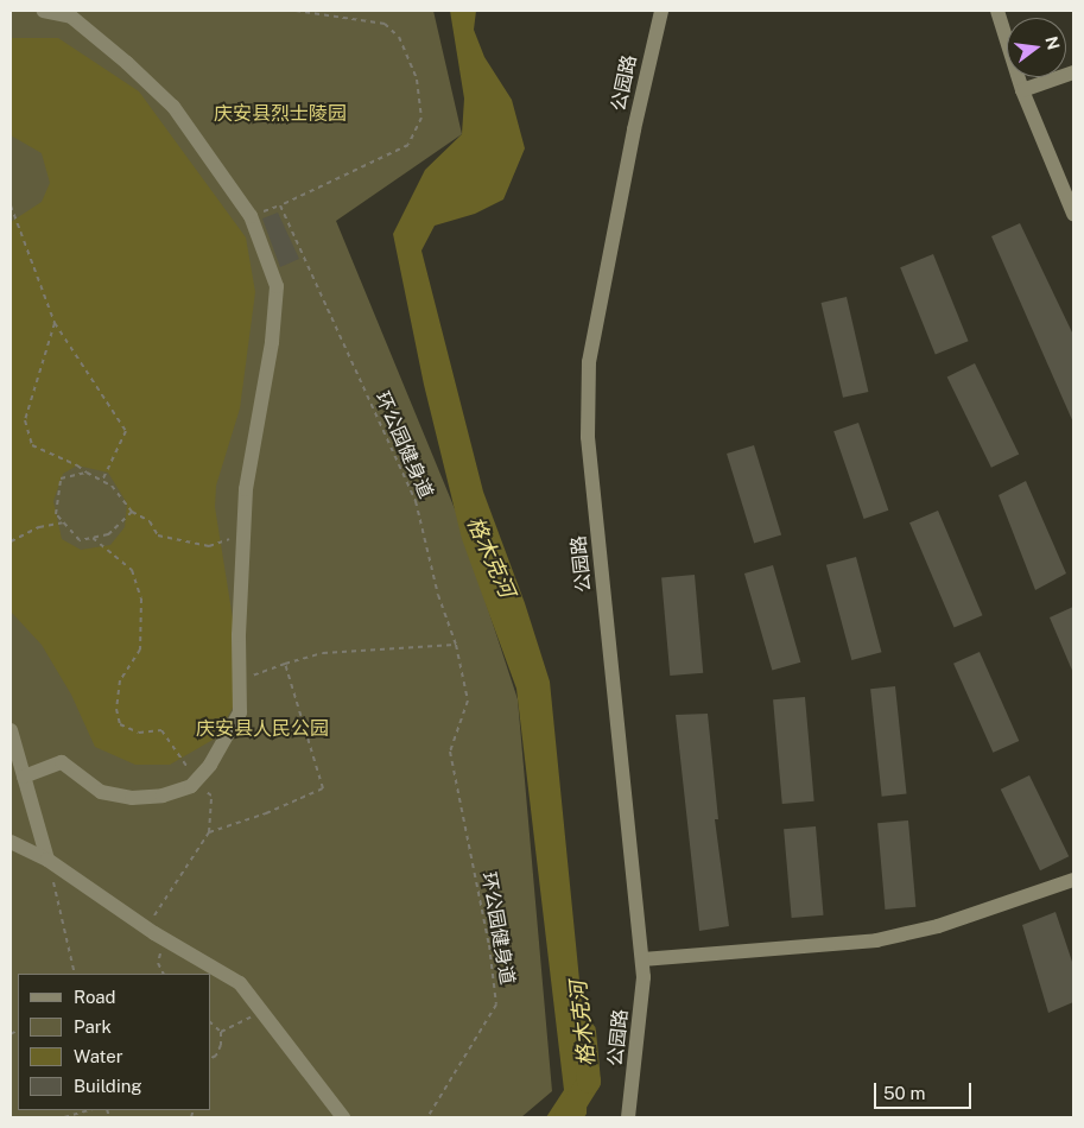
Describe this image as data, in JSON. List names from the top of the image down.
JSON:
{
  "streets": {
    "street": ["公园路"],
    "path": ["环公园健身道"]
  },
  "water": ["格木克河"],
  "parks": ["庆安县烈士陵园", "庆安县人民公园"],
  "legend": [
    "Road",
    "Park",
    "Water",
    "Building"
  ],
  "scale_bar": "50 m",
  "north": "right"
}
